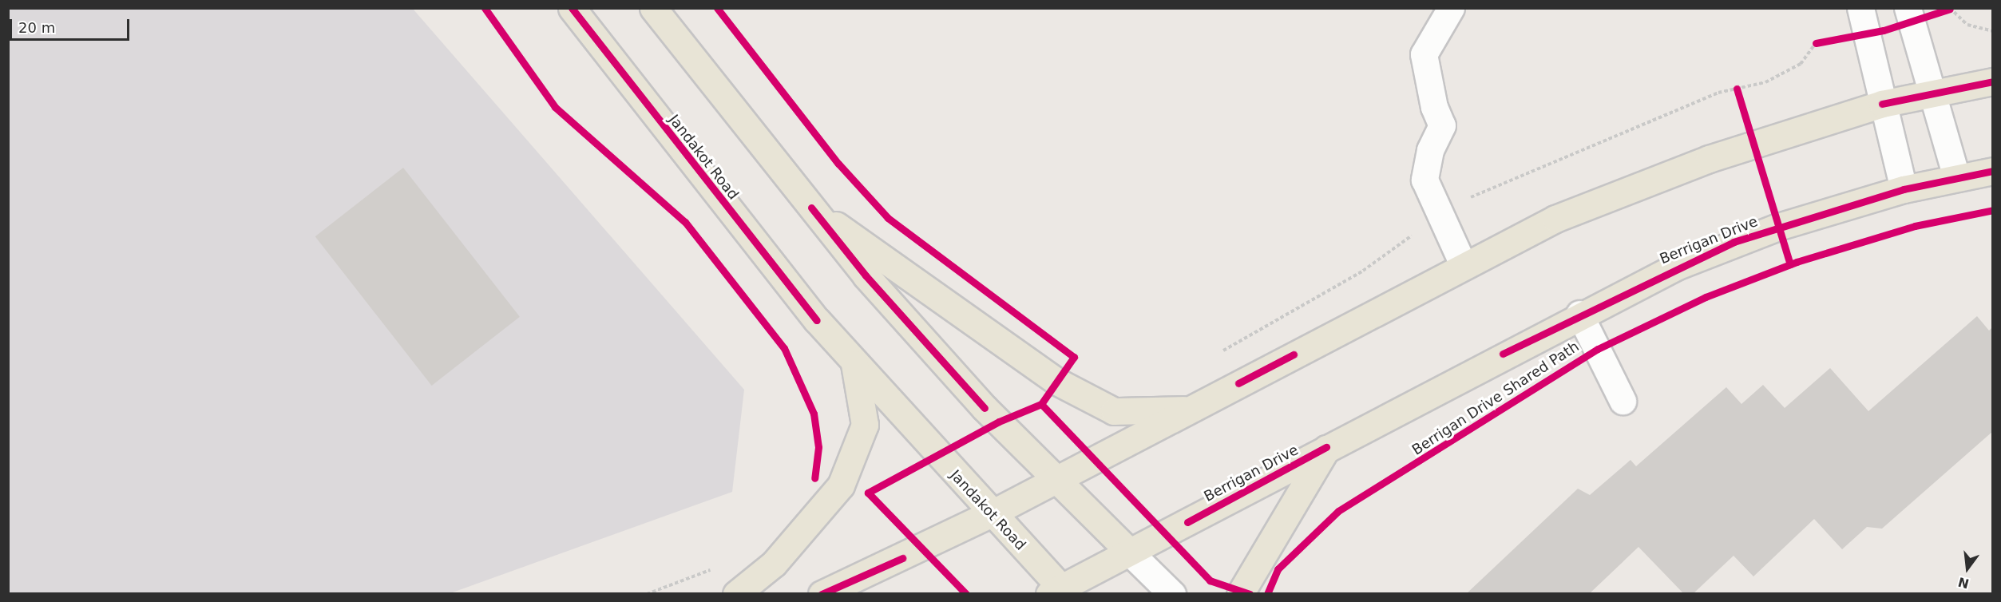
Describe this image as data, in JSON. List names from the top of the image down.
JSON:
{
  "streets": {
    "main road": ["Jandakot Road", "Berrigan Drive"],
    "cycle path": ["Berrigan Drive Shared Path"]
  },
  "crossings": [
    ["Jandakot Road", "Berrigan Drive"]
  ],
  "scale_bar": "20 m",
  "north": "bottom"
}
